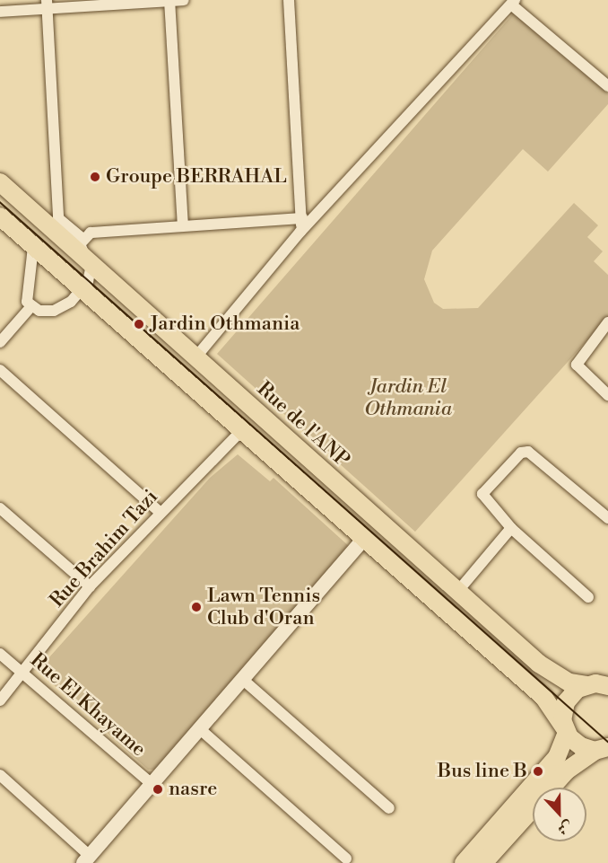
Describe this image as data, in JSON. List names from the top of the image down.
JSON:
{
  "streets": {
    "main road": ["Rue de l'ANP"],
    "street": ["Rue Brahim Tazi", "Rue El Khayame"]
  },
  "crossings": [
    ["Rue Brahim Tazi", "Rue El Khayame"]
  ],
  "parks": ["Jardin El Othmania"],
  "places": [
    "Groupe BERRAHAL",
    "Jardin Othmania",
    "Lawn Tennis Club d'Oran",
    "Bus line B",
    "nasre"
  ],
  "north": "bottom"
}
